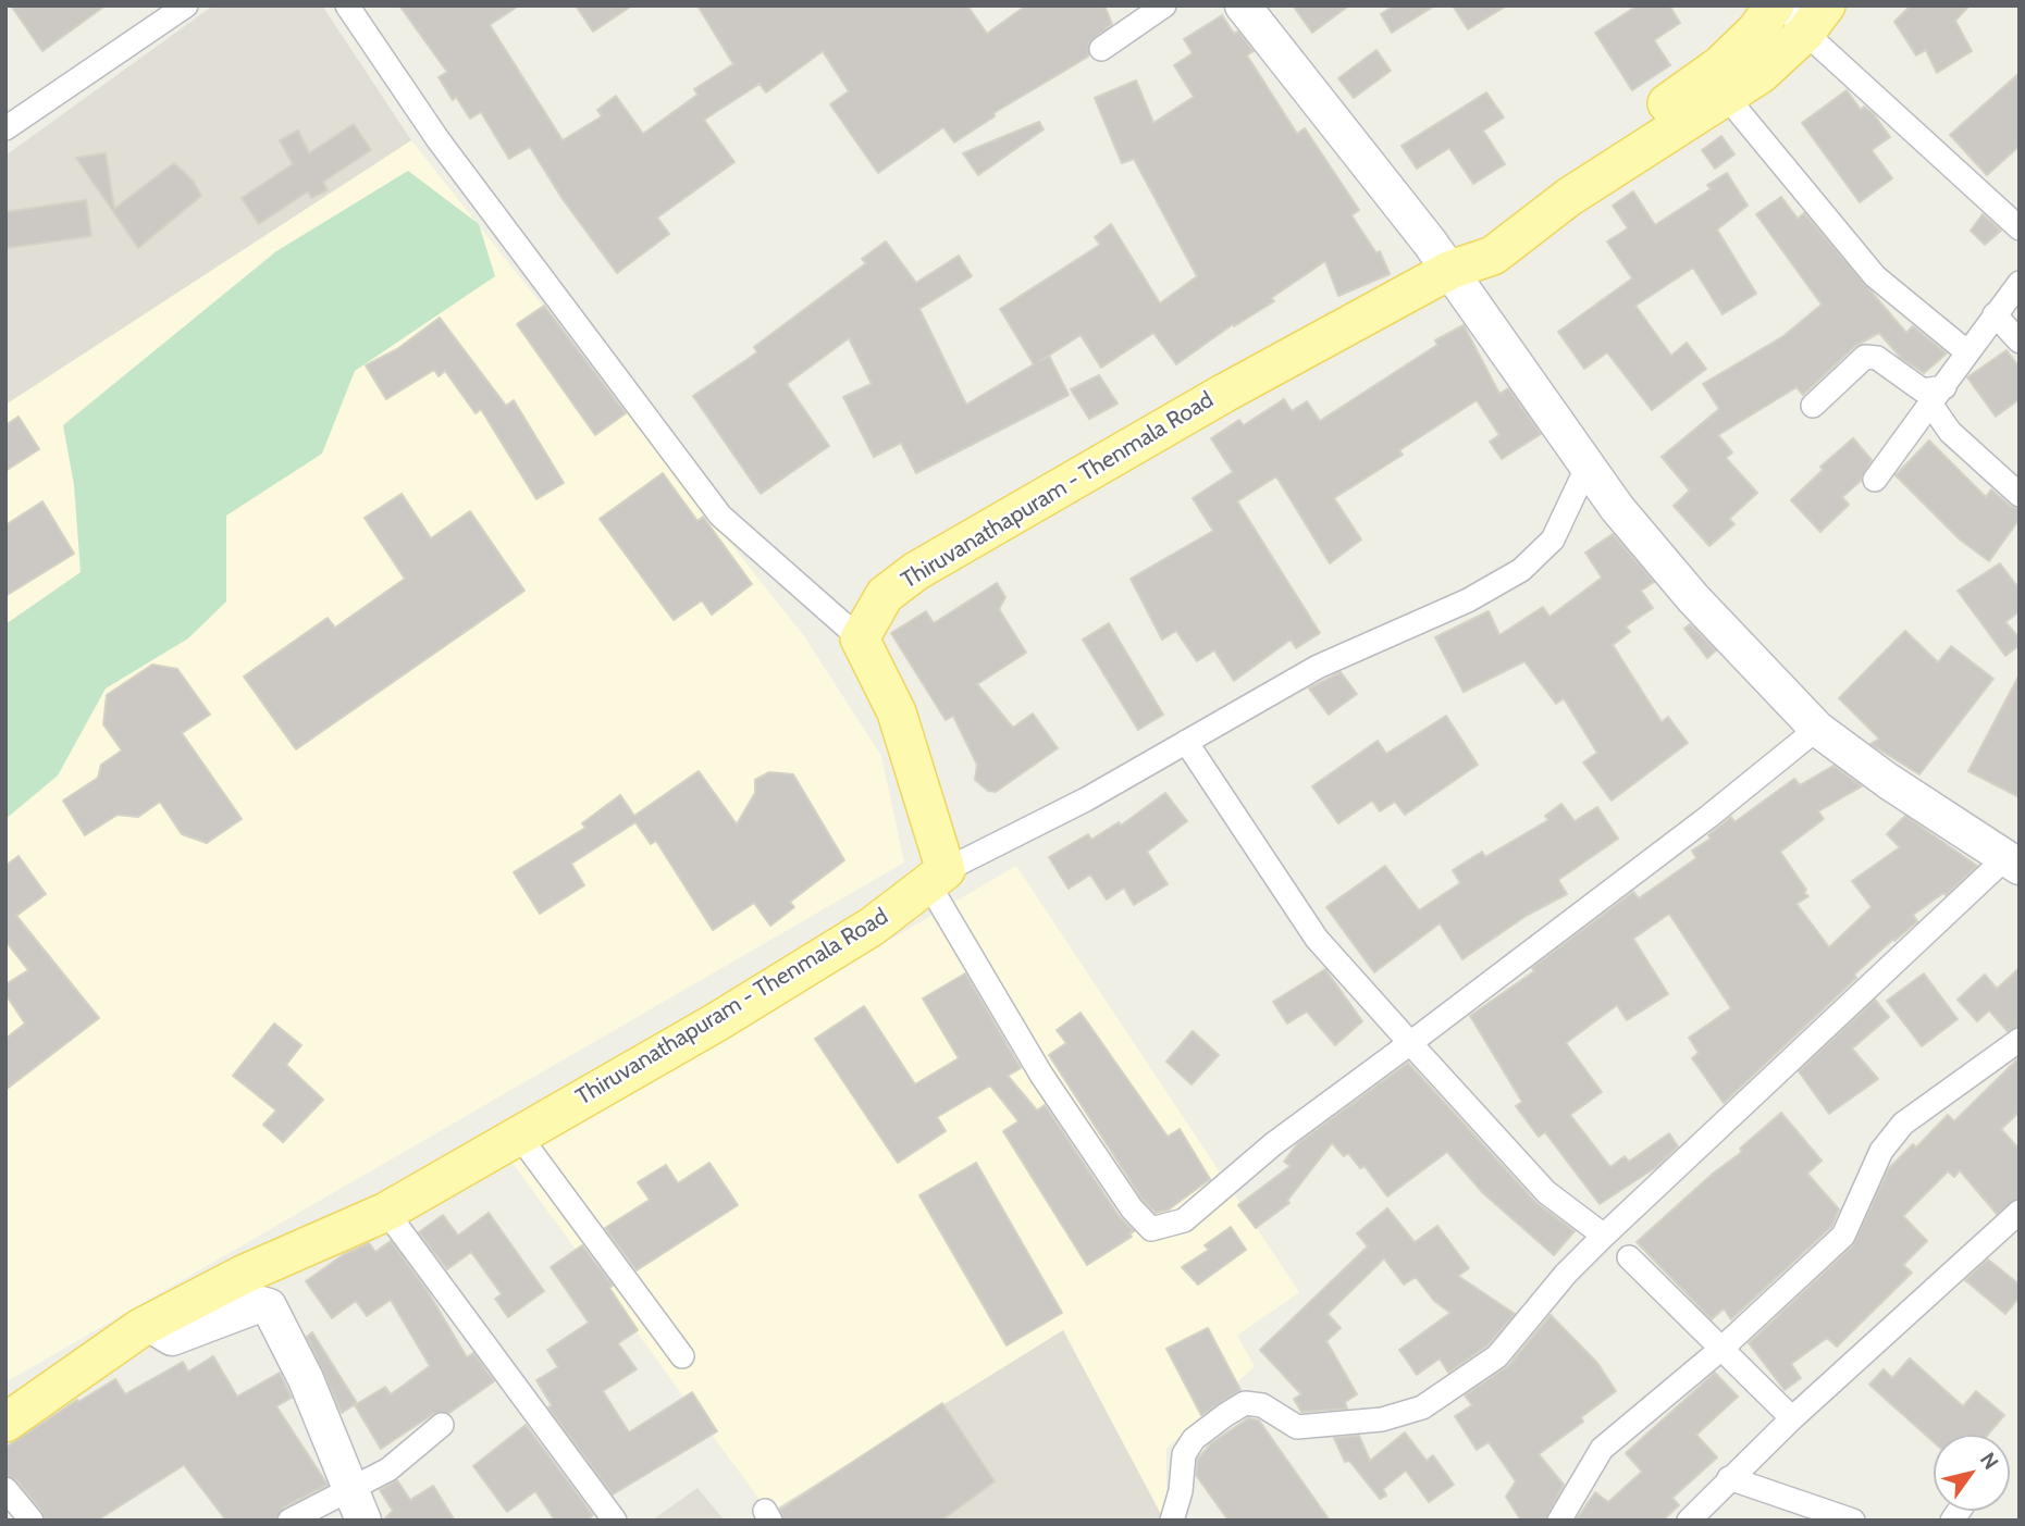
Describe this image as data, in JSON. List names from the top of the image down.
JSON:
{
  "streets": {
    "main road": ["Thiruvanathapuram - Thenmala Road"]
  },
  "north": "top right"
}
